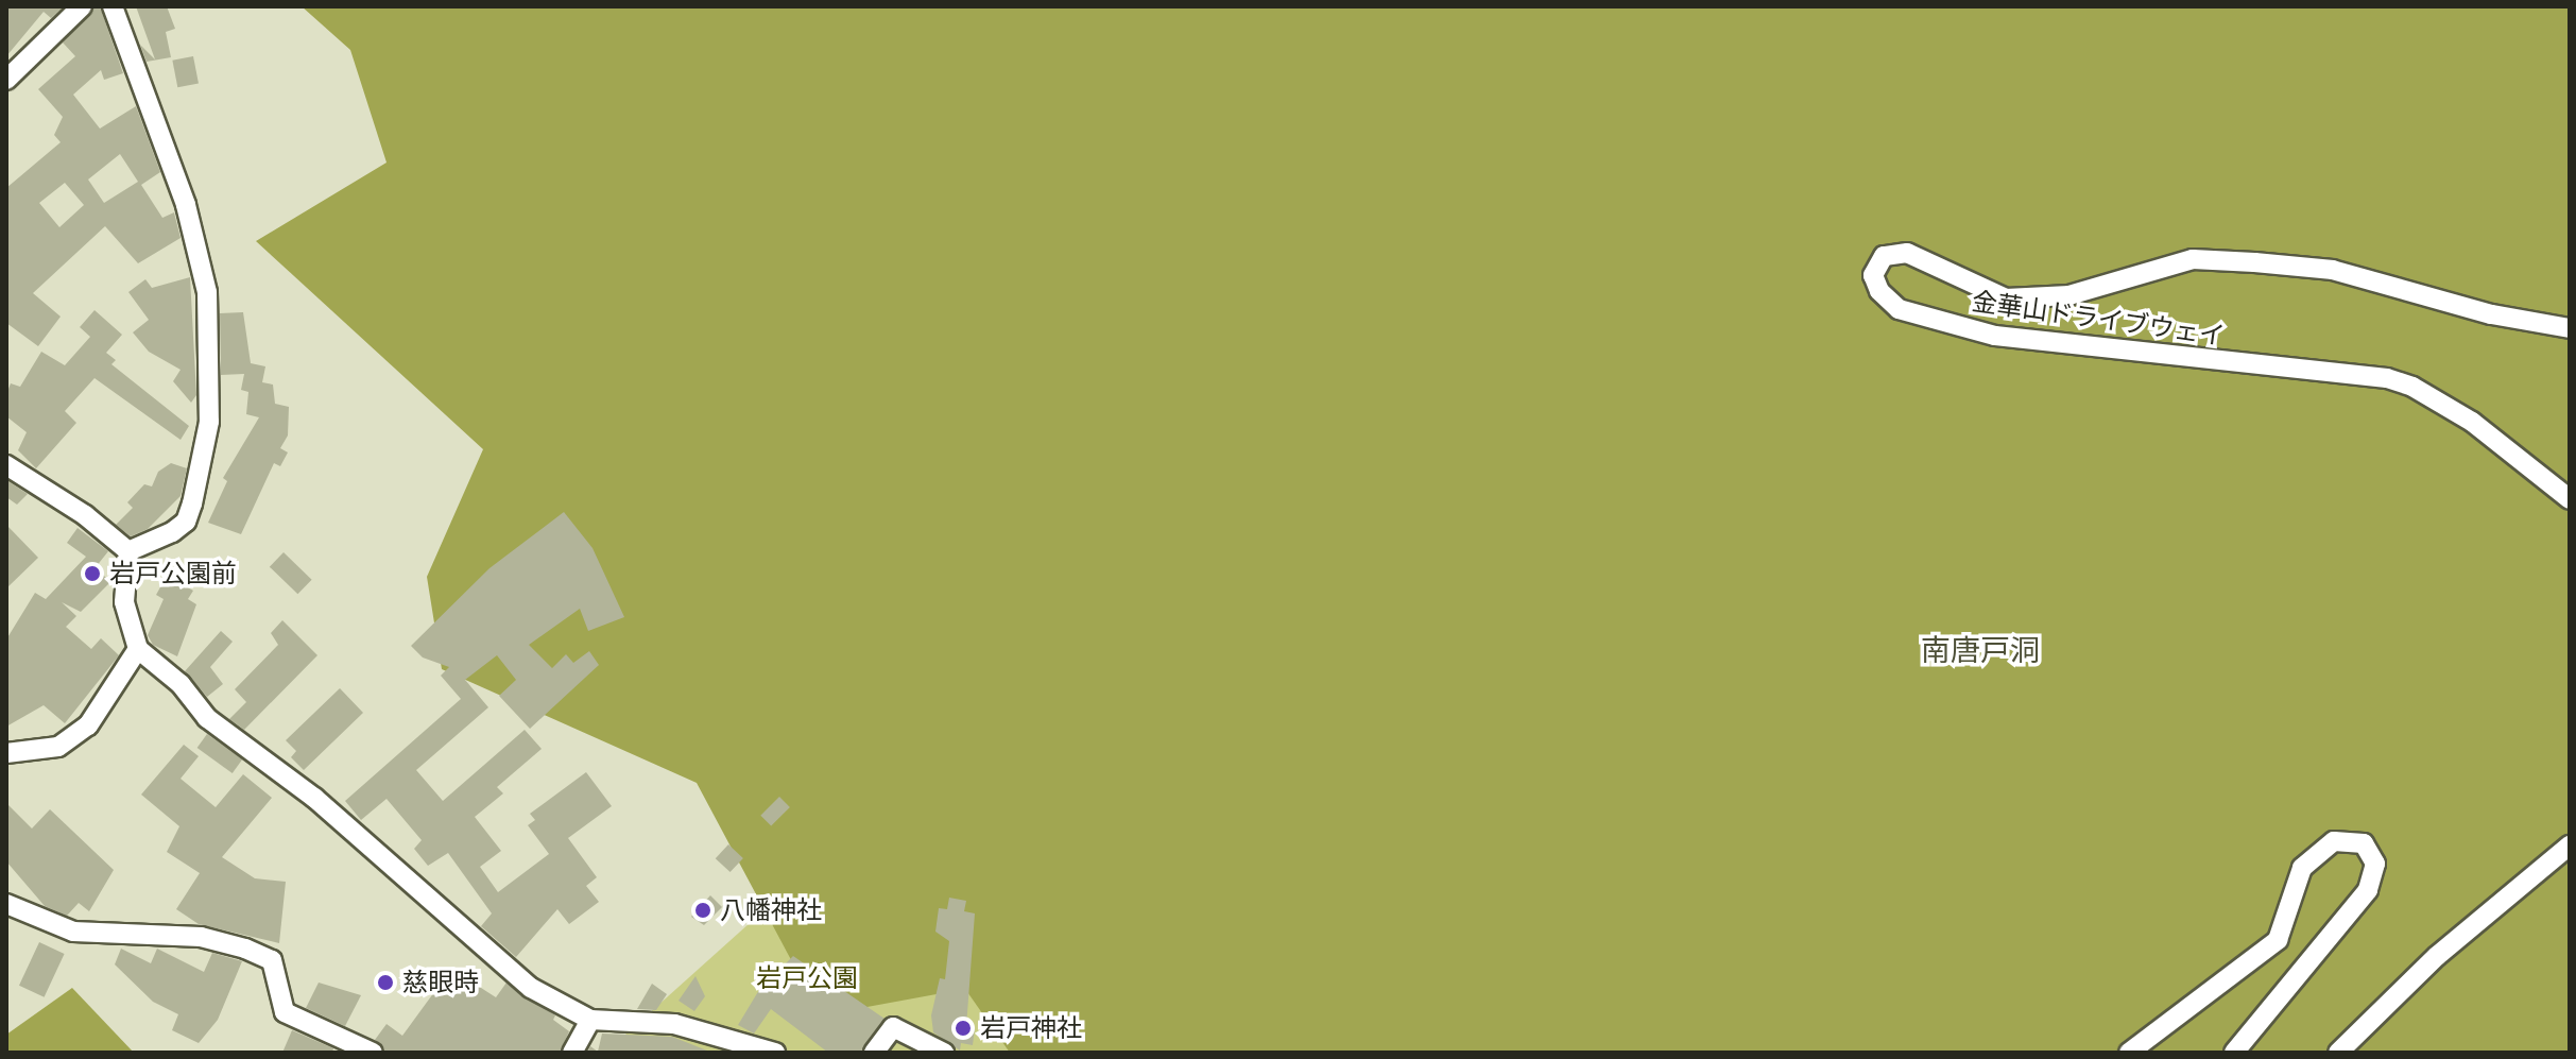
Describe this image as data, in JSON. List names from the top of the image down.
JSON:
{
  "streets": {
    "street": ["金華山ドライブウェイ"]
  },
  "districts": ["南唐戸洞"],
  "parks": ["岩戸公園"],
  "places": [
    "岩戸公園前",
    "八幡神社",
    "慈眼時",
    "岩戸神社"
  ]
}
